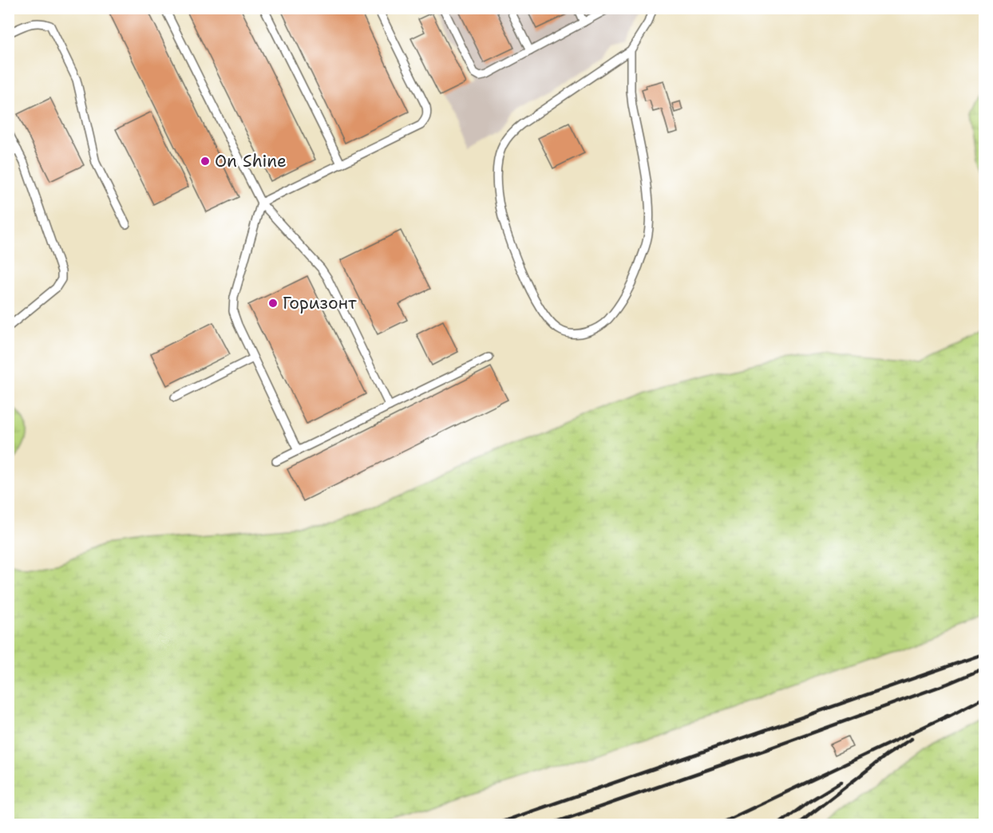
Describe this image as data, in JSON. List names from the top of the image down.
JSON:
{
  "places": ["On Shine", "Горизонт"]
}
